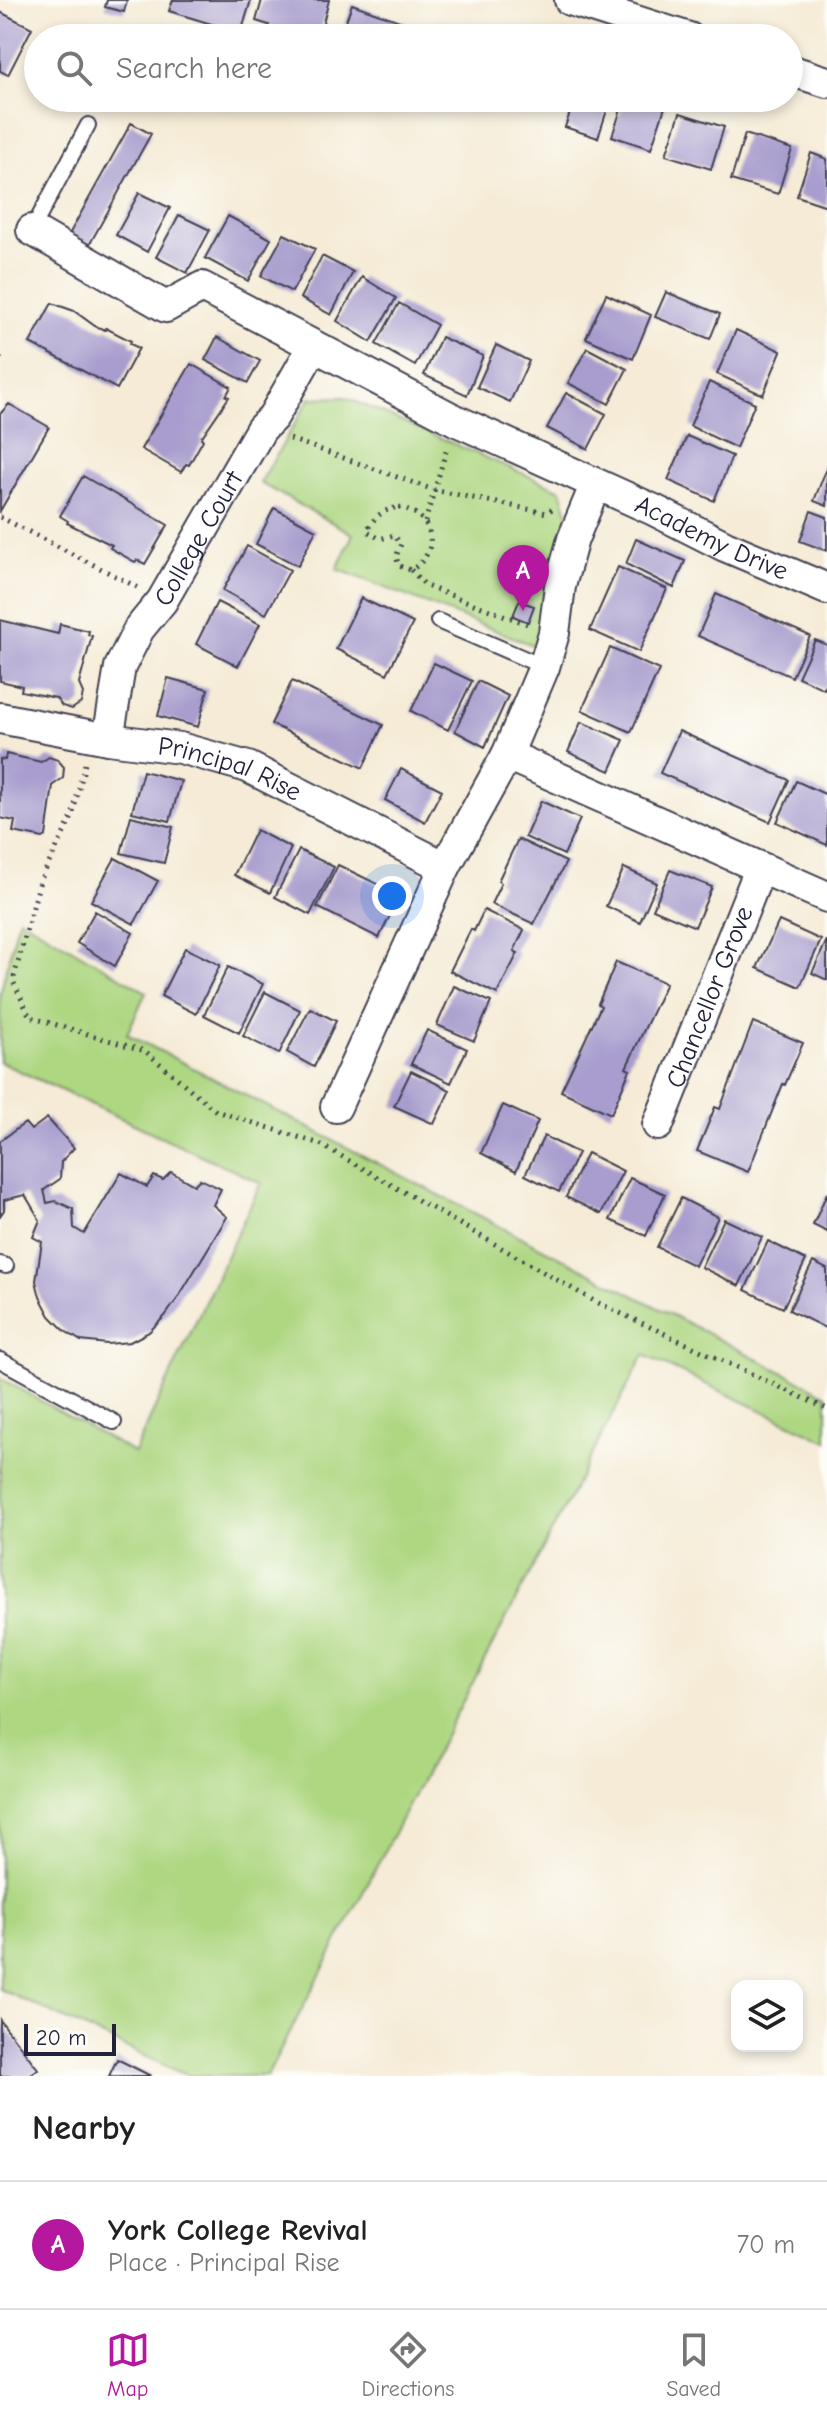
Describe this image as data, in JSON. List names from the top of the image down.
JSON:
{
  "streets": {
    "street": [
      "Academy Drive",
      "College Court",
      "Principal Rise",
      "Chancellor Grove"
    ]
  },
  "crossings": [
    ["College Court", "Principal Rise"]
  ],
  "scale_bar": "20 m",
  "page": {
    "search": "Search here",
    "pins": "A",
    "scale": "20 m",
    "heading": "Nearby",
    "list": [
      {
        "mark": "A",
        "name": "York College Revival",
        "note": "Place · Principal Rise",
        "value": "70 m"
      }
    ],
    "nav": ["Map", "Directions", "Saved"]
  }
}
